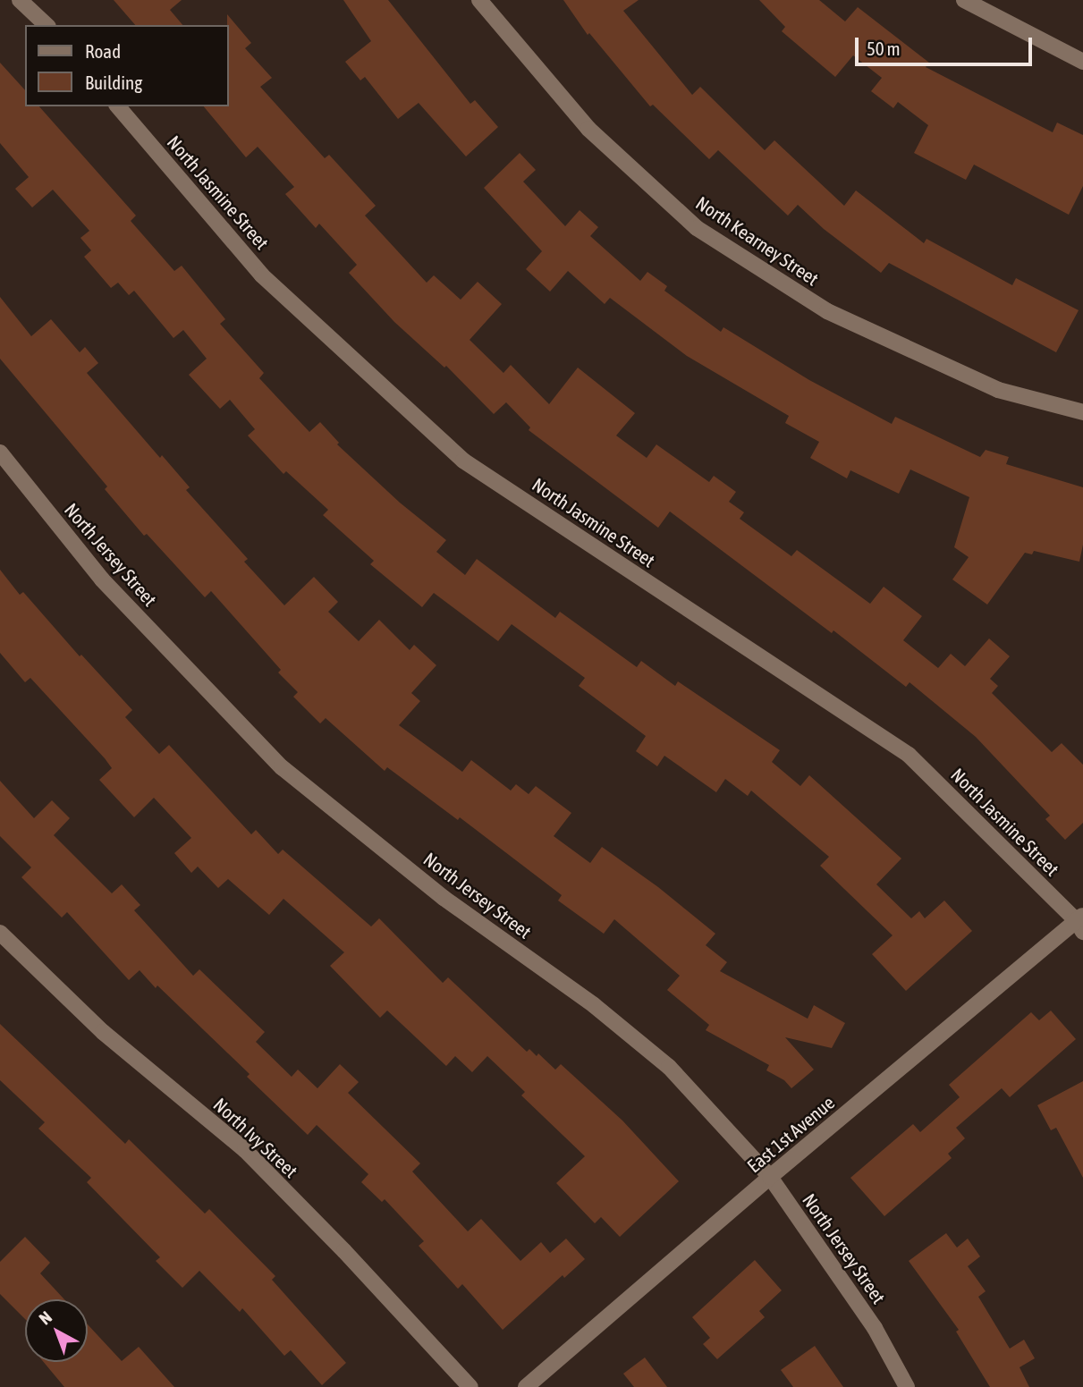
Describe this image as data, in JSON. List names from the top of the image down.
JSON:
{
  "streets": {
    "street": [
      "North Jasmine Street",
      "North Kearney Street",
      "North Jersey Street",
      "East 1st Avenue",
      "North Ivy Street"
    ]
  },
  "crossings": [
    ["North Jasmine Street", "East 1st Avenue"],
    ["North Jersey Street", "East 1st Avenue"]
  ],
  "legend": ["Road", "Building"],
  "scale_bar": "50 m",
  "north": "top left"
}
